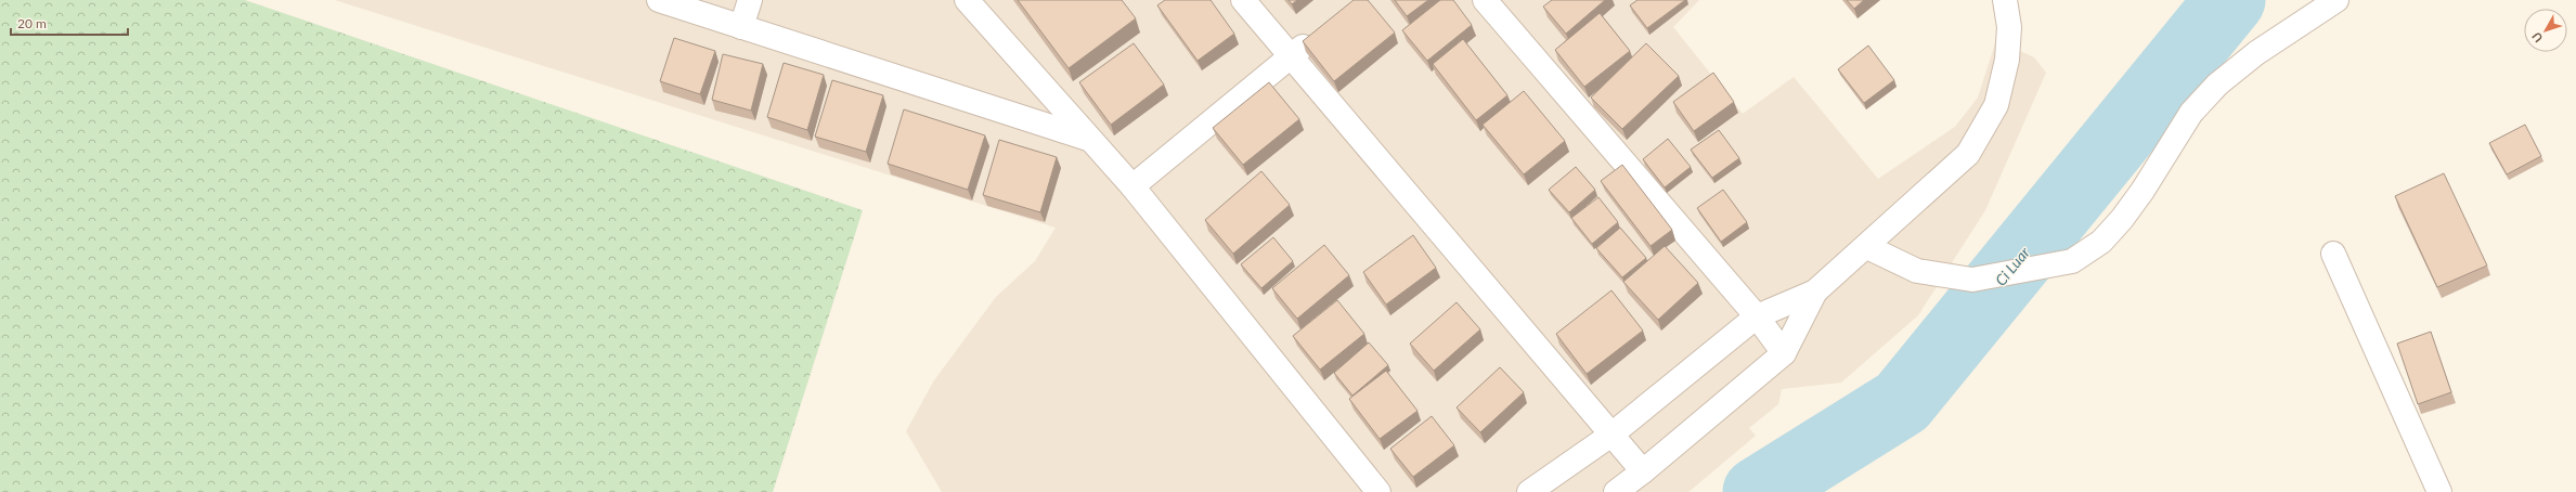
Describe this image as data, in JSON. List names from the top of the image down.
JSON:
{
  "water": ["Ci Luar"],
  "scale_bar": "20 m",
  "north": "bottom left"
}
